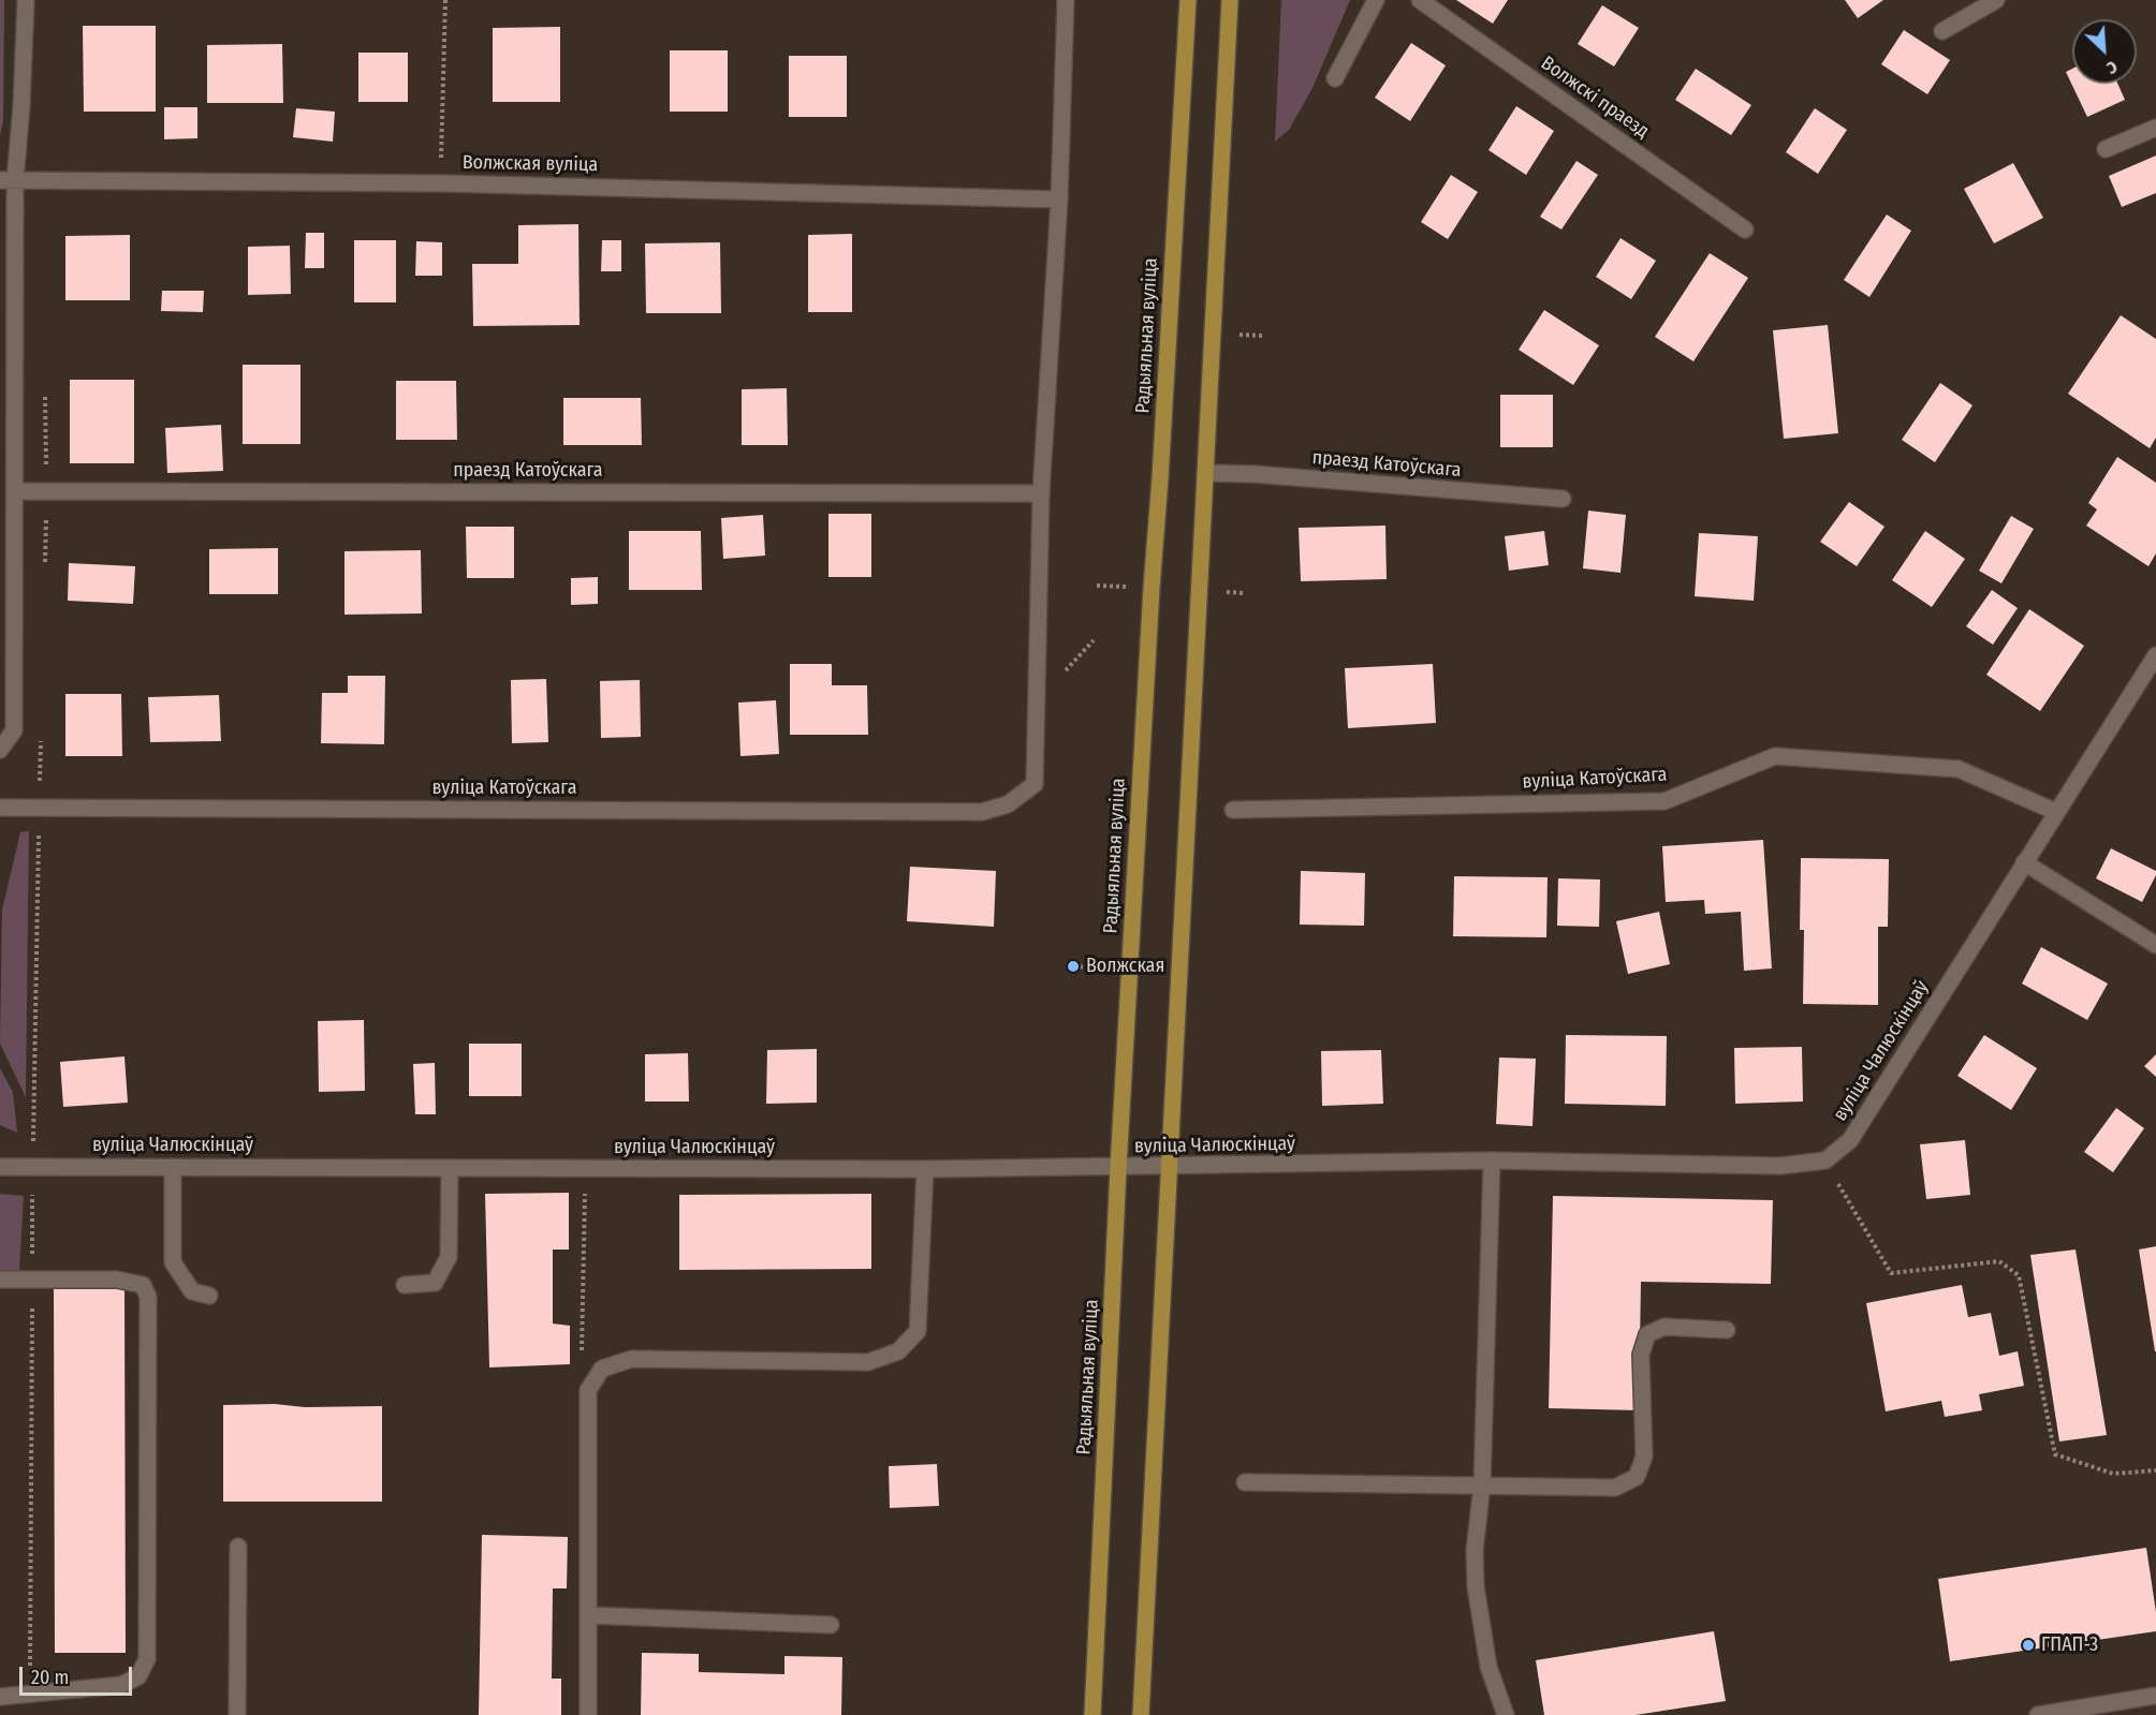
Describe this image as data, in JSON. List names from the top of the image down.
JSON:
{
  "streets": {
    "main road": ["Радыяльная вуліца"],
    "street": [
      "Волжскі праезд",
      "Волжская вуліца",
      "праезд Катоўскага",
      "вуліца Катоўскага",
      "вуліца Чалюскінцаў"
    ]
  },
  "crossings": [
    ["Радыяльная вуліца", "вуліца Чалюскінцаў"],
    ["праезд Катоўскага", "вуліца Катоўскага"],
    ["вуліца Катоўскага", "вуліца Чалюскінцаў"]
  ],
  "places": ["Волжская", "ГПАП-3"],
  "scale_bar": "20 m",
  "north": "bottom right"
}
